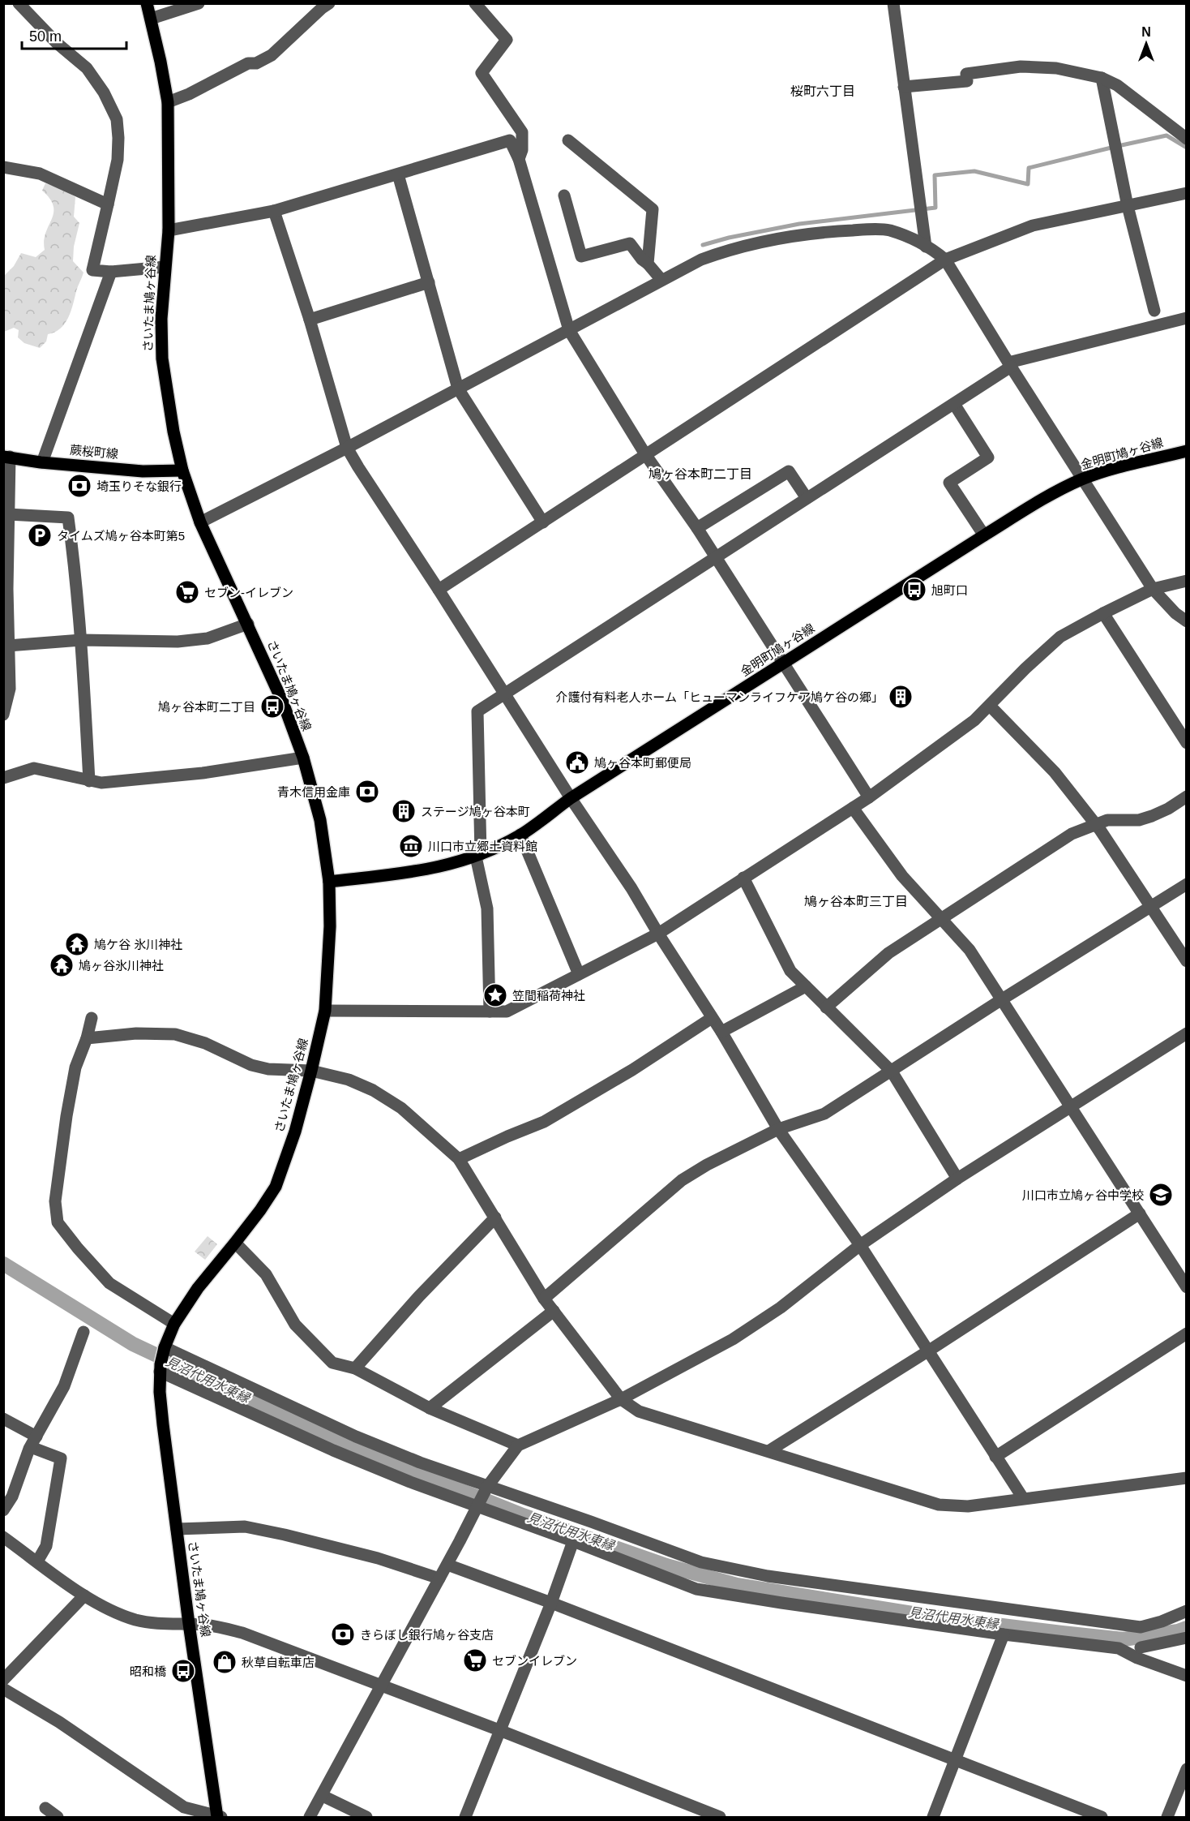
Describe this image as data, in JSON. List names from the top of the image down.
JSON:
{
  "streets": {
    "main road": ["さいたま鳩ヶ谷線", "蕨桜町線", "金明町鳩ヶ谷線"]
  },
  "crossings": [
    ["さいたま鳩ヶ谷線", "蕨桜町線"],
    ["さいたま鳩ヶ谷線", "金明町鳩ヶ谷線"]
  ],
  "districts": ["桜町六丁目", "鳩ヶ谷本町二丁目", "鳩ヶ谷本町三丁目"],
  "water": ["見沼代用水東縁"],
  "places": {
    "bank": ["埼玉りそな銀行", "青木信用金庫", "きらぼし銀行鳩ヶ谷支店"],
    "parking": ["タイムズ鳩ヶ谷本町第5"],
    "bus stop": ["旭町口", "鳩ヶ谷本町二丁目", "昭和橋"],
    "supermarket": ["セブン-イレブン", "セブンイレブン"],
    "building": ["介護付有料老人ホーム「ヒューマンライフケア鳩ケ谷の郷」", "ステージ鳩ヶ谷本町"],
    "public building": ["鳩ヶ谷本町郵便局"],
    "museum": ["川口市立郷土資料館"],
    "temple": ["鳩ケ谷 氷川神社", "鳩ヶ谷氷川神社"],
    "place": ["笠間稲荷神社"],
    "school or university": ["川口市立鳩ヶ谷中学校"],
    "shop": ["秋草自転車店"]
  },
  "scale_bar": "50 m",
  "north": "top"
}
